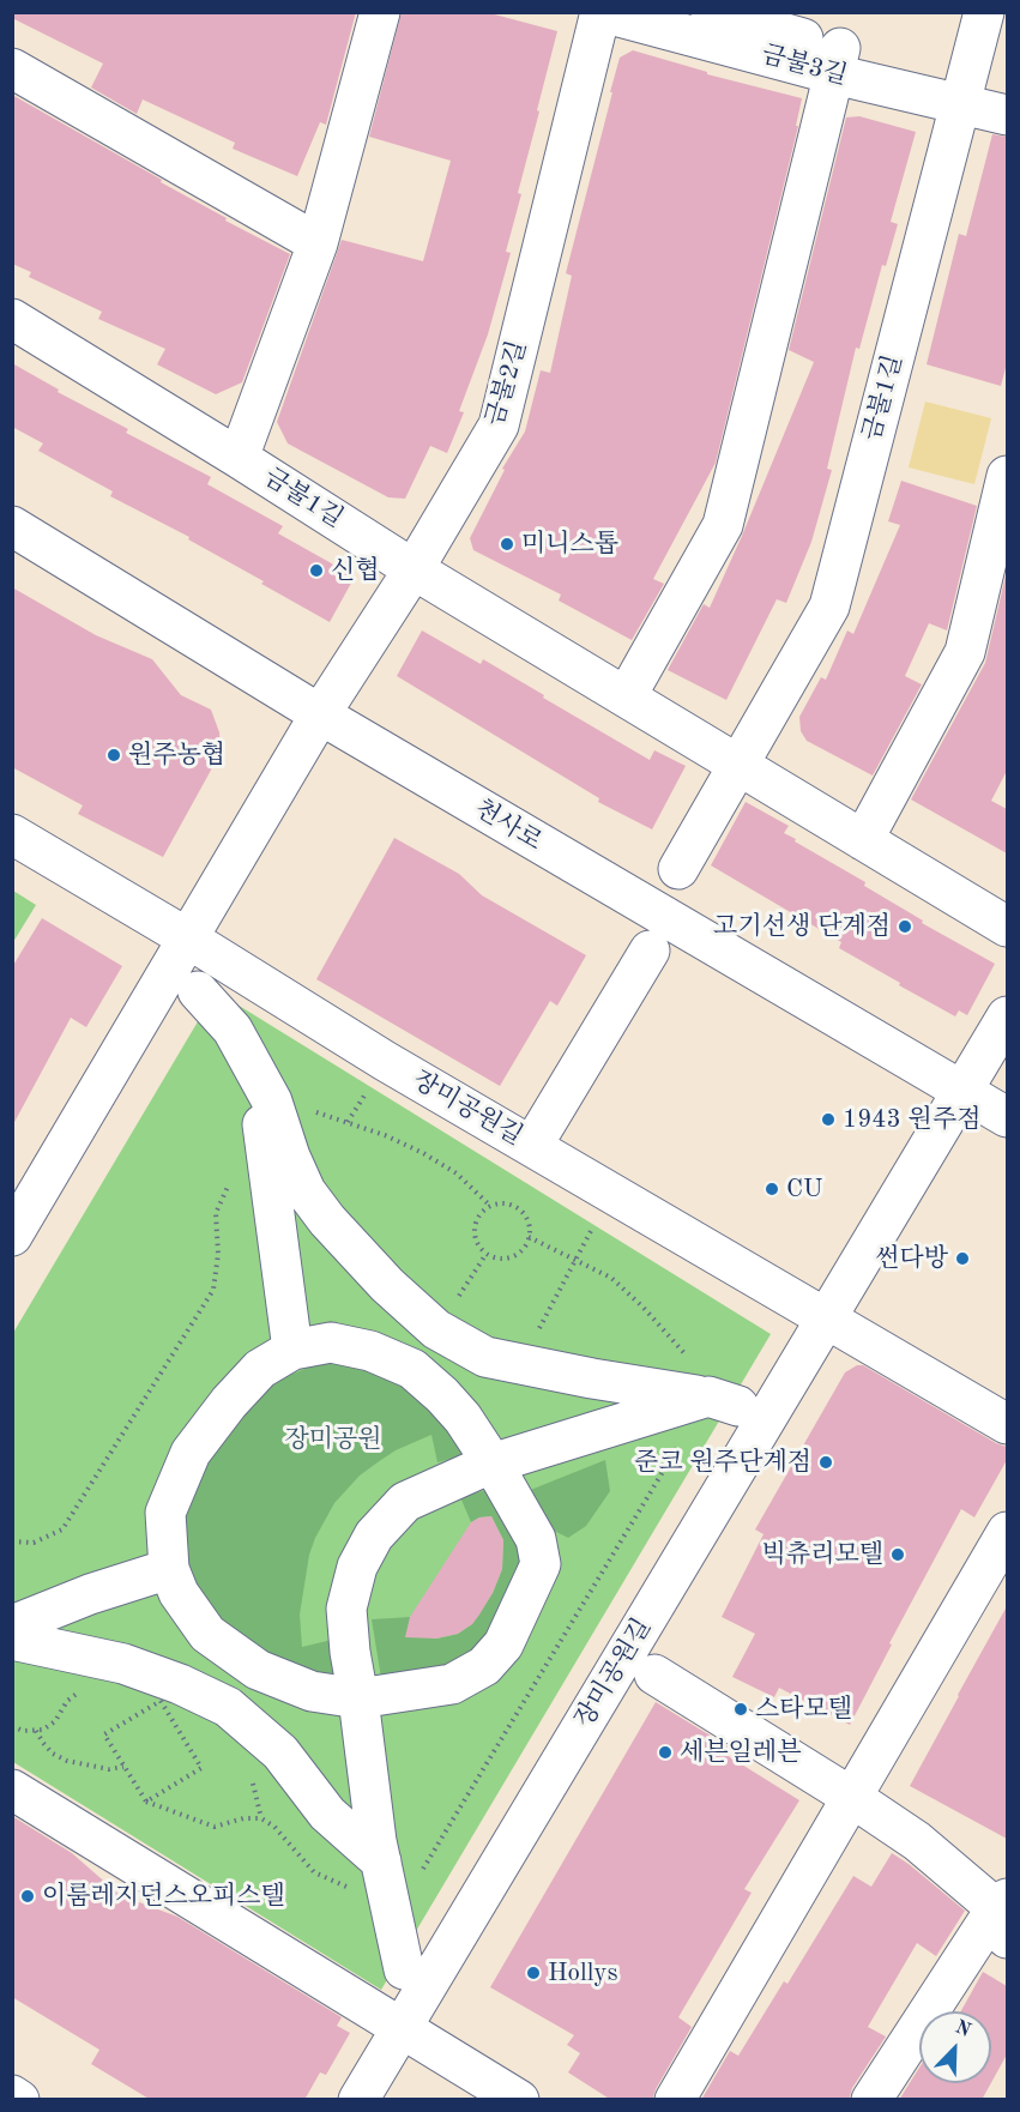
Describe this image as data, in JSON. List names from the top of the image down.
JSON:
{
  "streets": {
    "street": [
      "금불3길",
      "금불2길",
      "금불1길",
      "천사로",
      "장미공원길"
    ]
  },
  "crossings": [
    ["금불3길", "금불2길"],
    ["금불3길", "금불1길"],
    ["금불2길", "금불1길"],
    ["금불2길", "천사로"],
    ["천사로", "장미공원길"]
  ],
  "parks": ["장미공원"],
  "places": [
    "미니스톱",
    "신협",
    "원주농협",
    "고기선생 단계점",
    "1943 원주점",
    "CU",
    "썬다방",
    "준코 원주단계점",
    "빅츄리모텔",
    "스타모텔",
    "세븐일레븐",
    "이룸레지던스오피스텔",
    "Hollys"
  ],
  "north": "top right"
}
